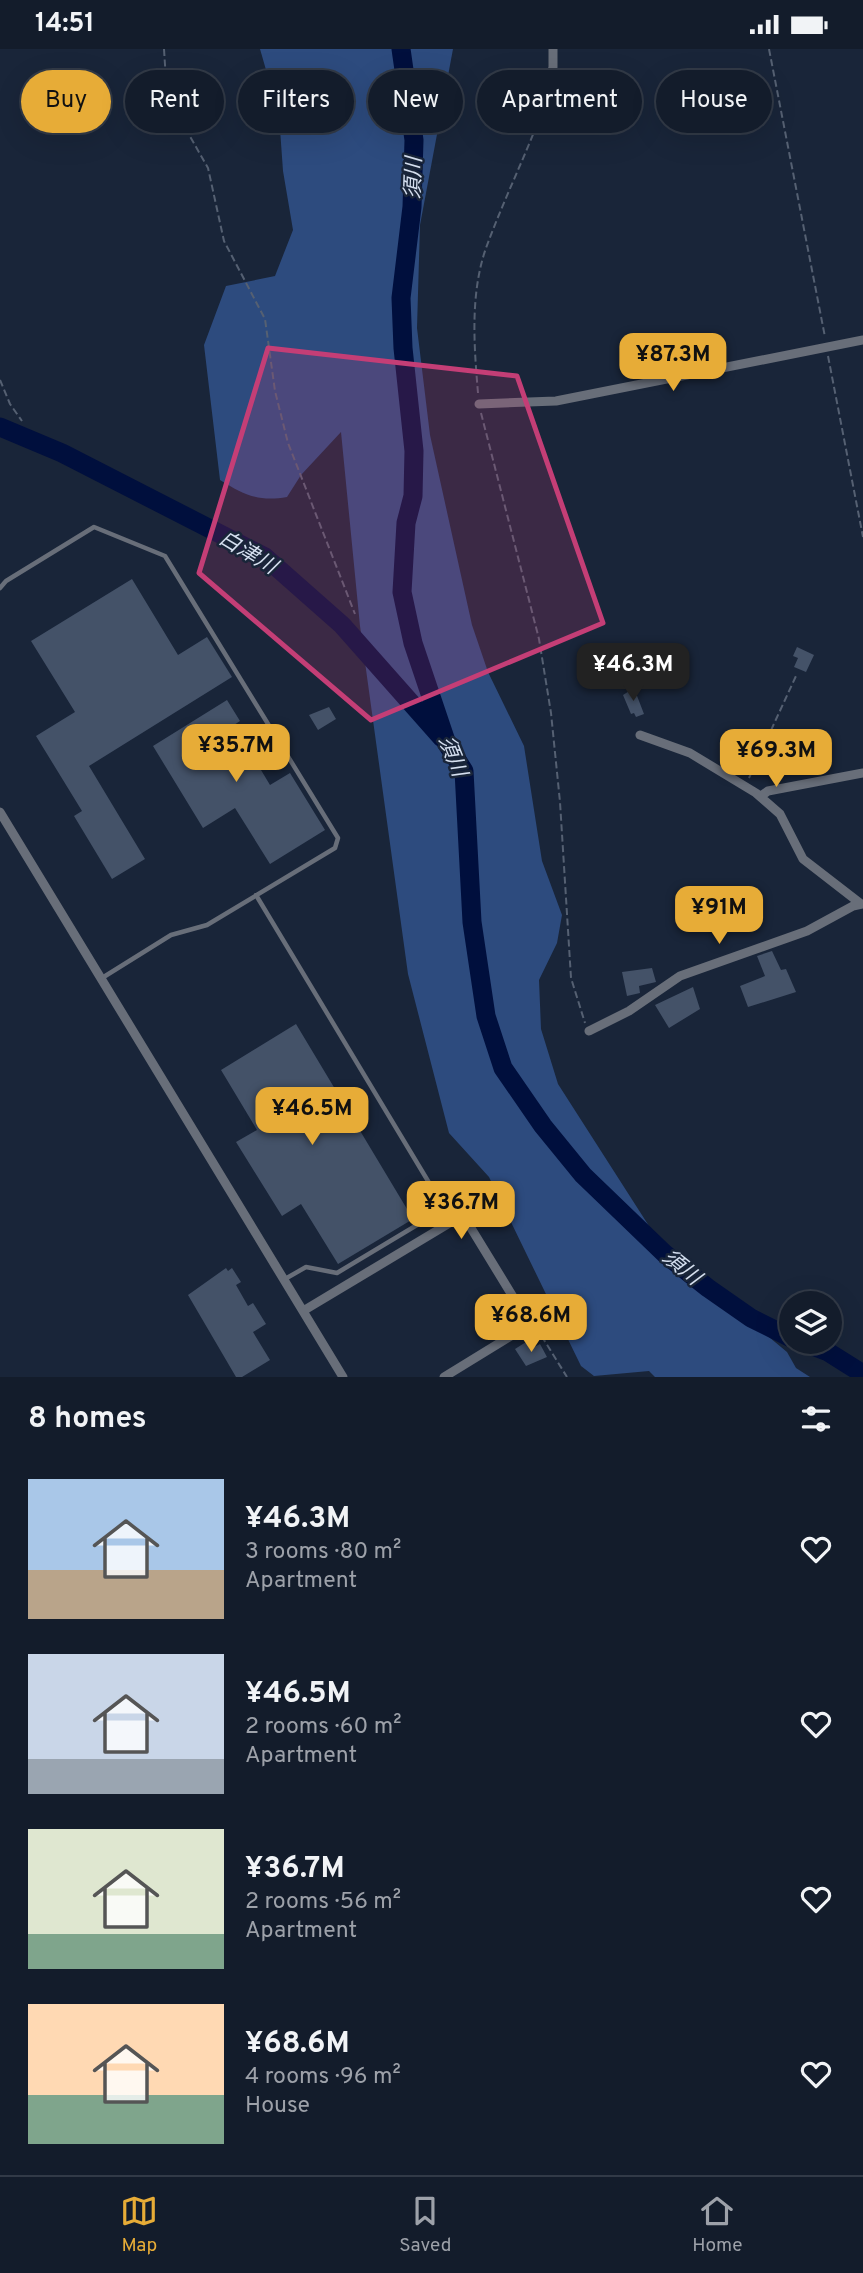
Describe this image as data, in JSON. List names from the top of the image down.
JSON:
{
  "water": ["須川", "白津川"],
  "page": {
    "status": "14:51",
    "chip": [
      "Buy",
      "Rent",
      "Filters",
      "New",
      "Apartment",
      "House"
    ],
    "price": [
      "¥87.3M",
      "¥46.3M",
      "¥35.7M",
      "¥69.3M",
      "¥91M",
      "¥46.5M",
      "¥36.7M",
      "¥68.6M"
    ],
    "heading": "8 homes",
    "list": [
      {
        "name": "¥46.3M",
        "note": "3 rooms · 80 m² · Apartment"
      },
      {
        "name": "¥46.5M",
        "note": "2 rooms · 60 m² · Apartment"
      },
      {
        "name": "¥36.7M",
        "note": "2 rooms · 56 m² · Apartment"
      },
      {
        "name": "¥68.6M",
        "note": "4 rooms · 96 m² · House"
      }
    ],
    "tabs": ["Map", "Saved", "Home"]
  }
}
